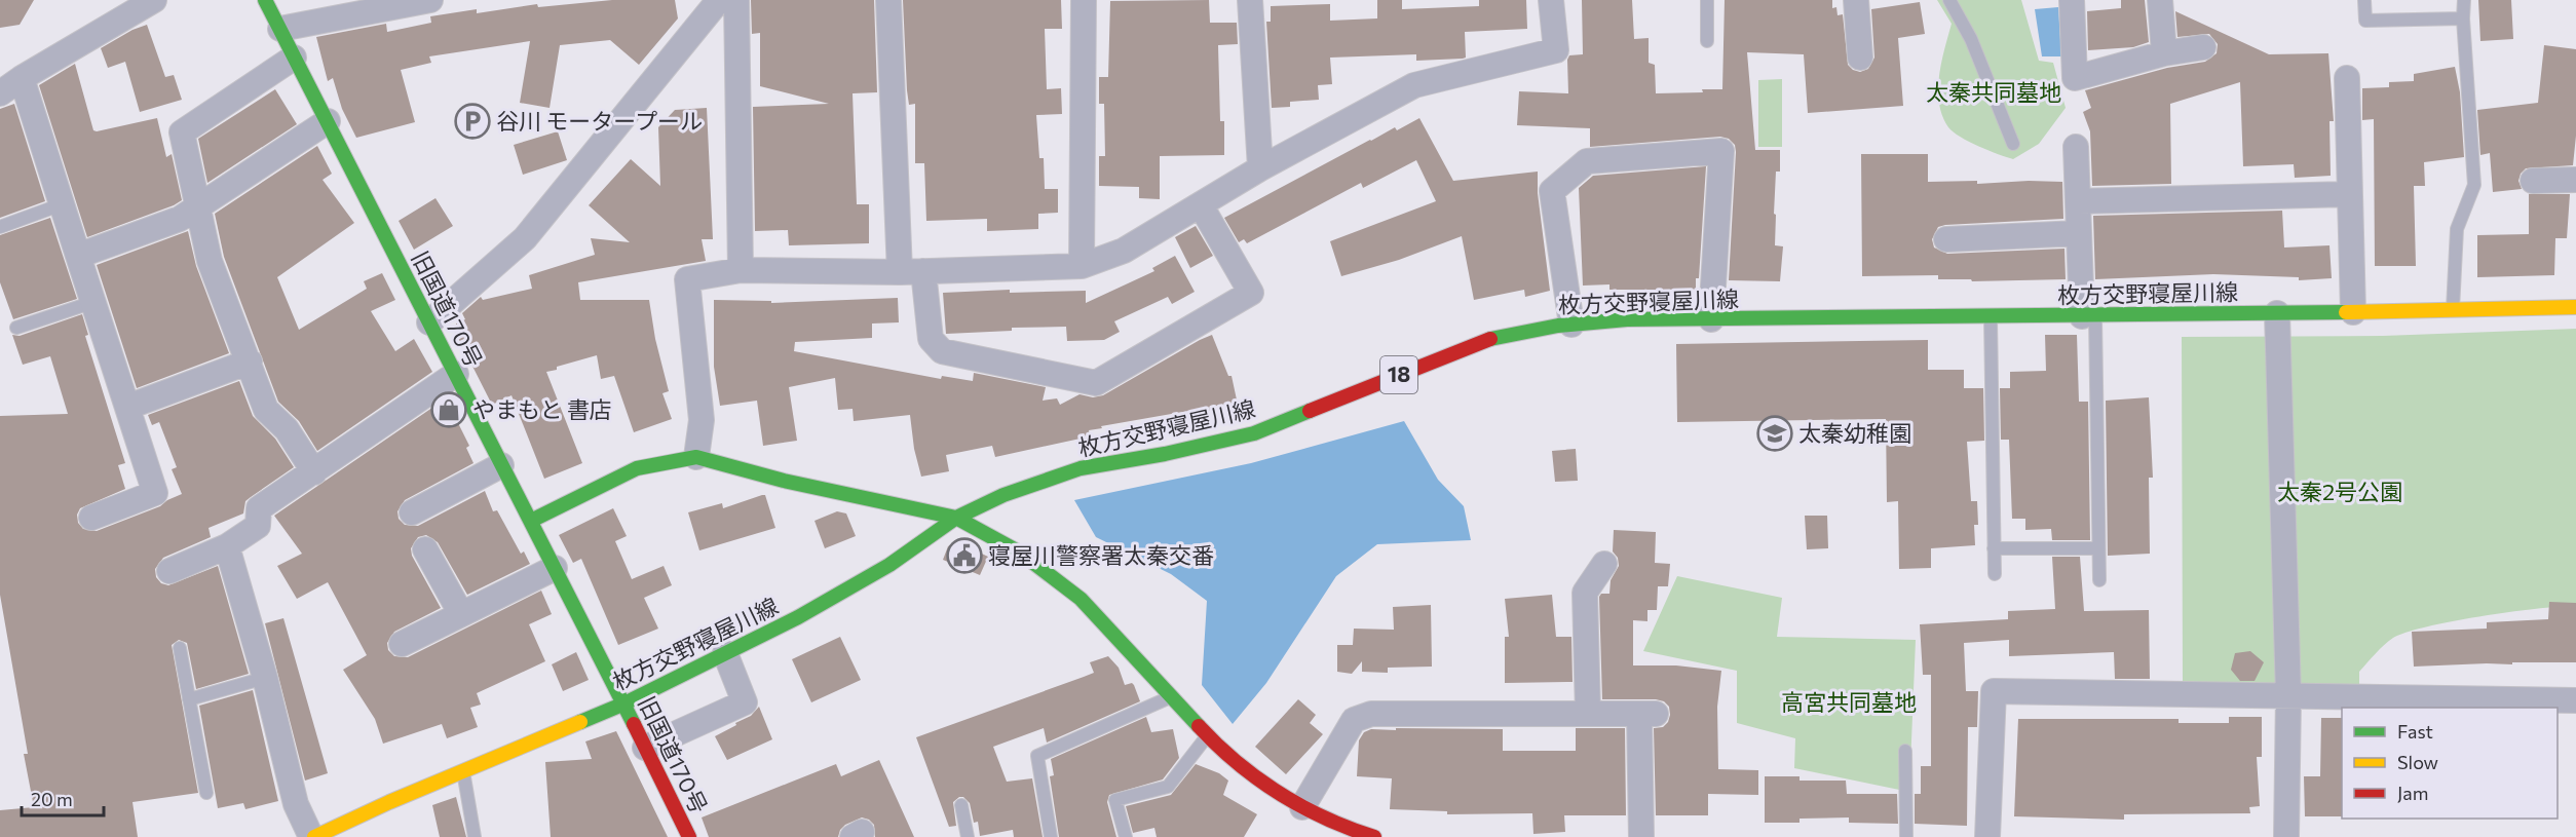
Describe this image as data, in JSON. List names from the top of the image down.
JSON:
{
  "streets": {
    "main road": ["枚方交野寝屋川線", "旧国道170号", "18"]
  },
  "crossings": [
    ["枚方交野寝屋川線", "旧国道170号"]
  ],
  "parks": ["太秦共同墓地", "太秦2号公園", "高宮共同墓地"],
  "places": {
    "parking": ["谷川 モータープール"],
    "shop": ["やまもと 書店"],
    "school or university": ["太秦幼稚園"],
    "public building": ["寝屋川警察署太秦交番"]
  },
  "legend": ["Fast", "Slow", "Jam"],
  "scale_bar": "20 m"
}
